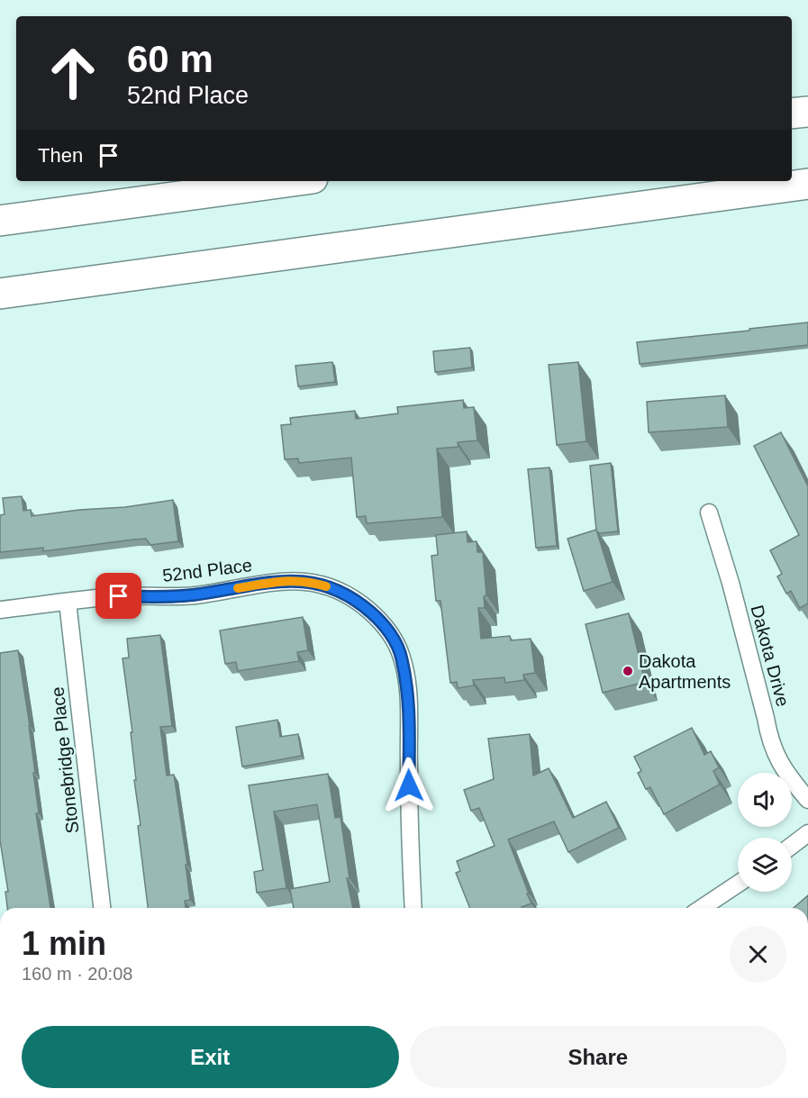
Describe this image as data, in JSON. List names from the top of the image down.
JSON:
{
  "streets": {
    "street": ["52nd Place", "Dakota Drive", "Stonebridge Place"]
  },
  "crossings": [
    ["52nd Place", "Stonebridge Place"]
  ],
  "places": ["Dakota Apartments"],
  "page": {
    "turn": ["60 m", "52nd Place"],
    "then": "Then",
    "heading": ["1 min", "160 m · 20:08"],
    "buttons": ["Exit", "Share"]
  }
}
